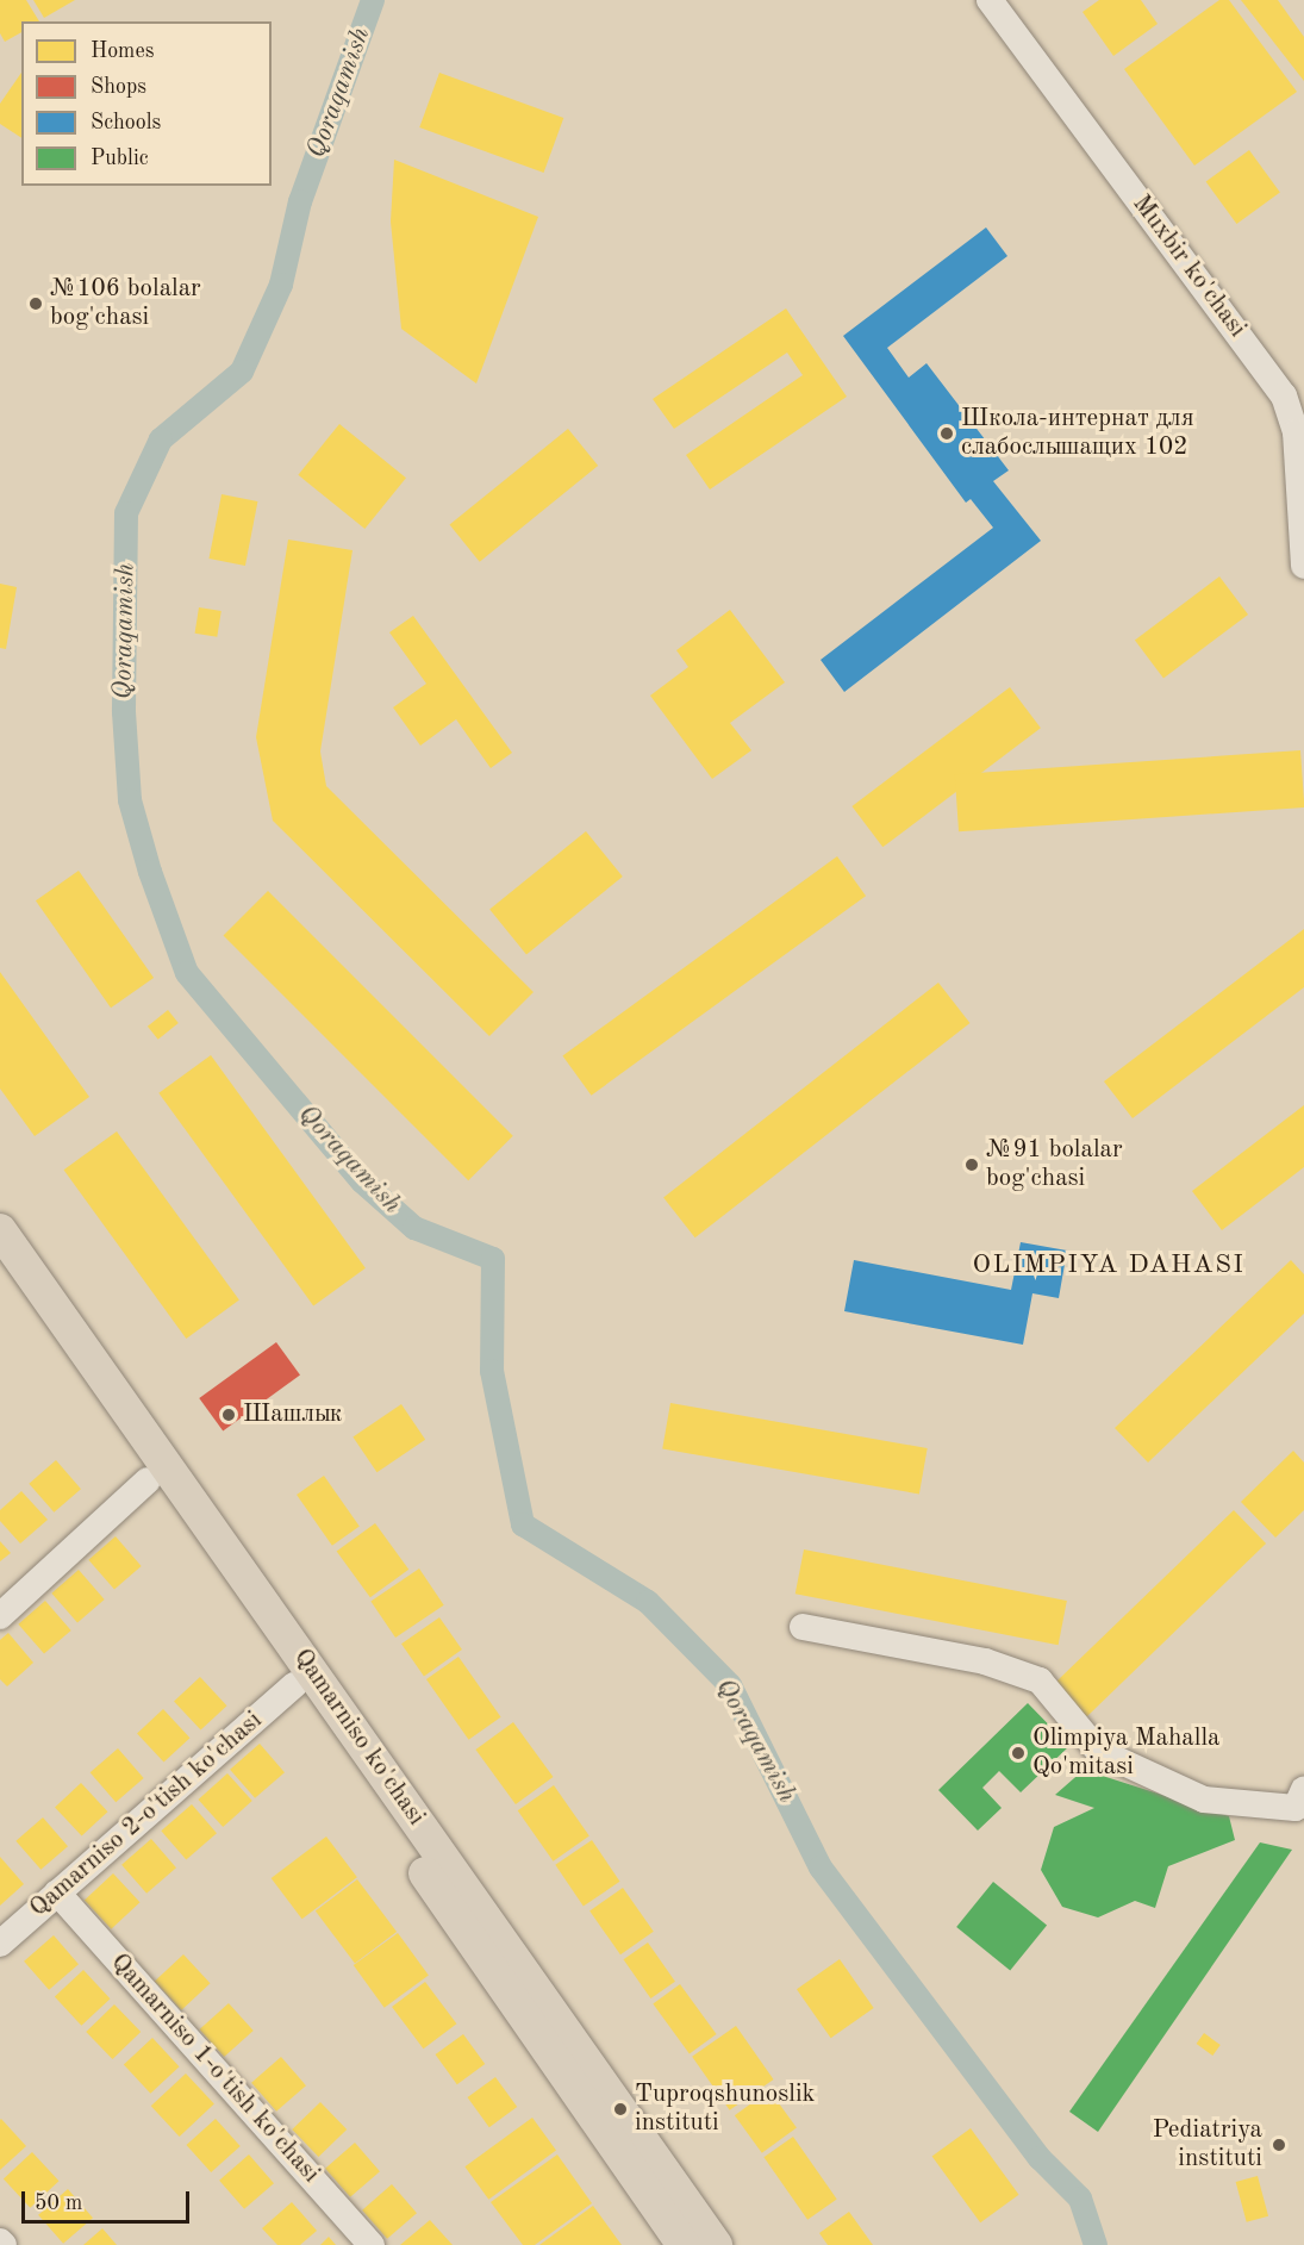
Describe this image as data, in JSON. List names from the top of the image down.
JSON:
{
  "streets": {
    "main road": ["Qamarniso ko'chasi"],
    "street": ["Muxbir ko'chasi", "Qamarniso 2-o'tish ko'chasi", "Qamarniso 1-o'tish ko'chasi"]
  },
  "crossings": [
    ["Qamarniso ko'chasi", "Qamarniso 2-o'tish ko'chasi"],
    ["Qamarniso 2-o'tish ko'chasi", "Qamarniso 1-o'tish ko'chasi"]
  ],
  "districts": ["OLIMPIYA DAHASI"],
  "water": ["Qoraqamish"],
  "places": [
    "№106 bolalar bog'chasi",
    "Школа-интернат для слабослышащих 102",
    "№91 bolalar bog'chasi",
    "Шашлык",
    "Olimpiya Mahalla Qo'mitasi",
    "Tuproqshunoslik instituti",
    "Pediatriya instituti"
  ],
  "legend": [
    "Homes",
    "Shops",
    "Schools",
    "Public"
  ],
  "scale_bar": "50 m"
}
